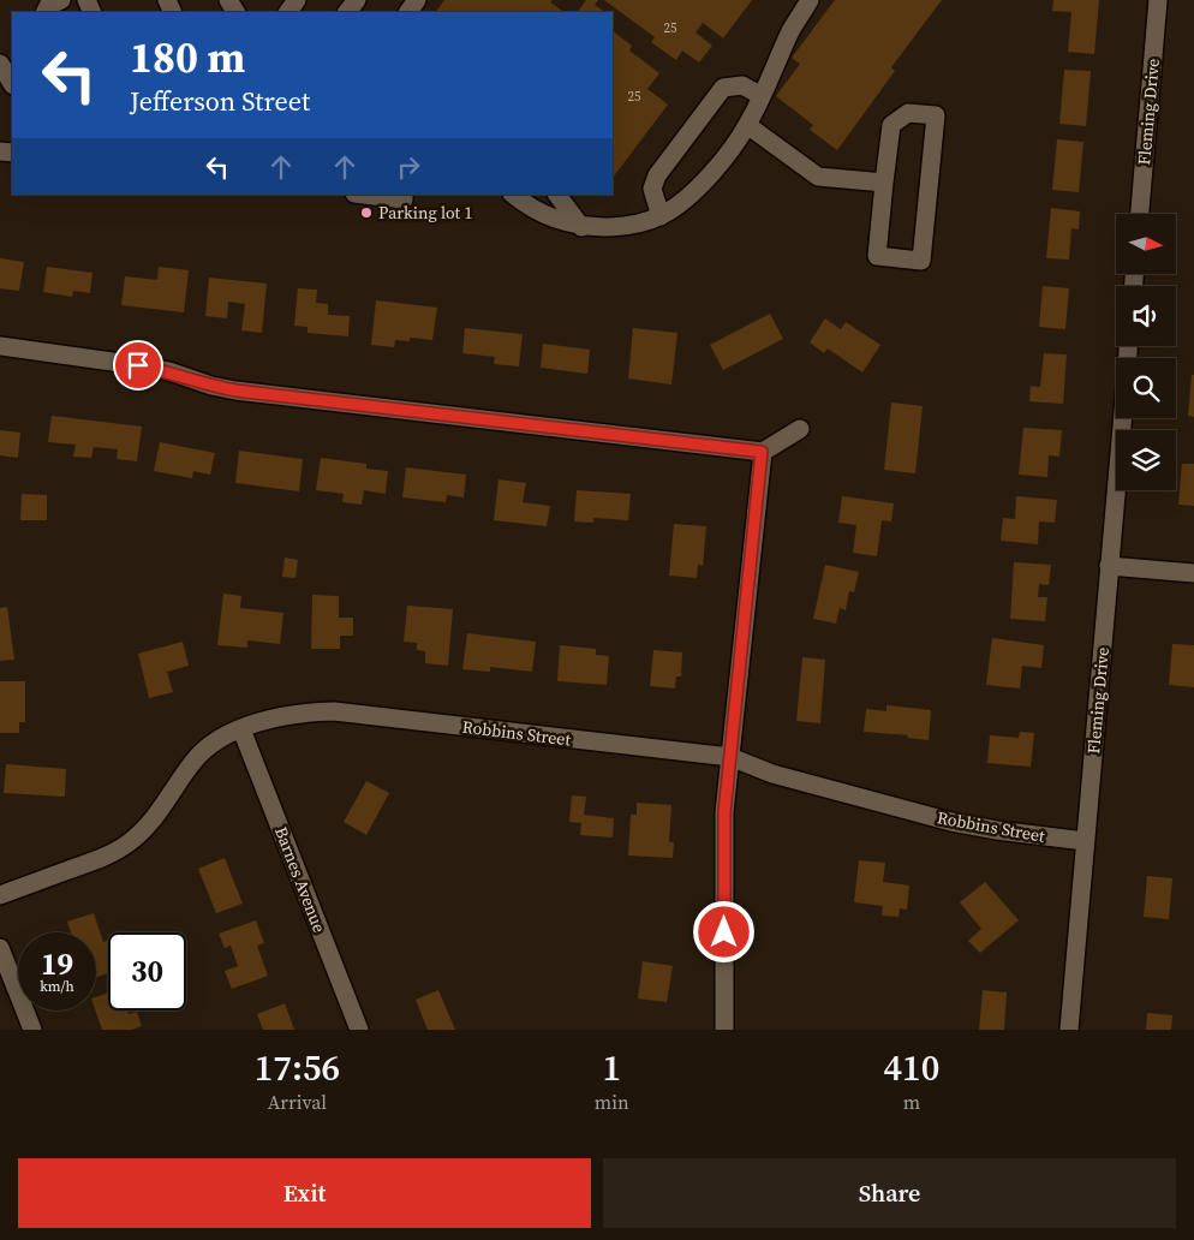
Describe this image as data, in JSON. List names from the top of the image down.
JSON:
{
  "streets": {
    "street": ["Fleming Drive", "Robbins Street", "Barnes Avenue"]
  },
  "crossings": [
    ["Fleming Drive", "Robbins Street"],
    ["Robbins Street", "Barnes Avenue"]
  ],
  "places": ["Parking lot 1"],
  "house_numbers": ["25", "25"],
  "north": "right",
  "page": {
    "turn": ["180 m", "Jefferson Street"],
    "speed": "19 km/h",
    "limit": "30",
    "eta": [
      "17:56",
      "Arrival",
      "1",
      "min",
      "410",
      "m"
    ],
    "buttons": ["Exit", "Share"]
  }
}
